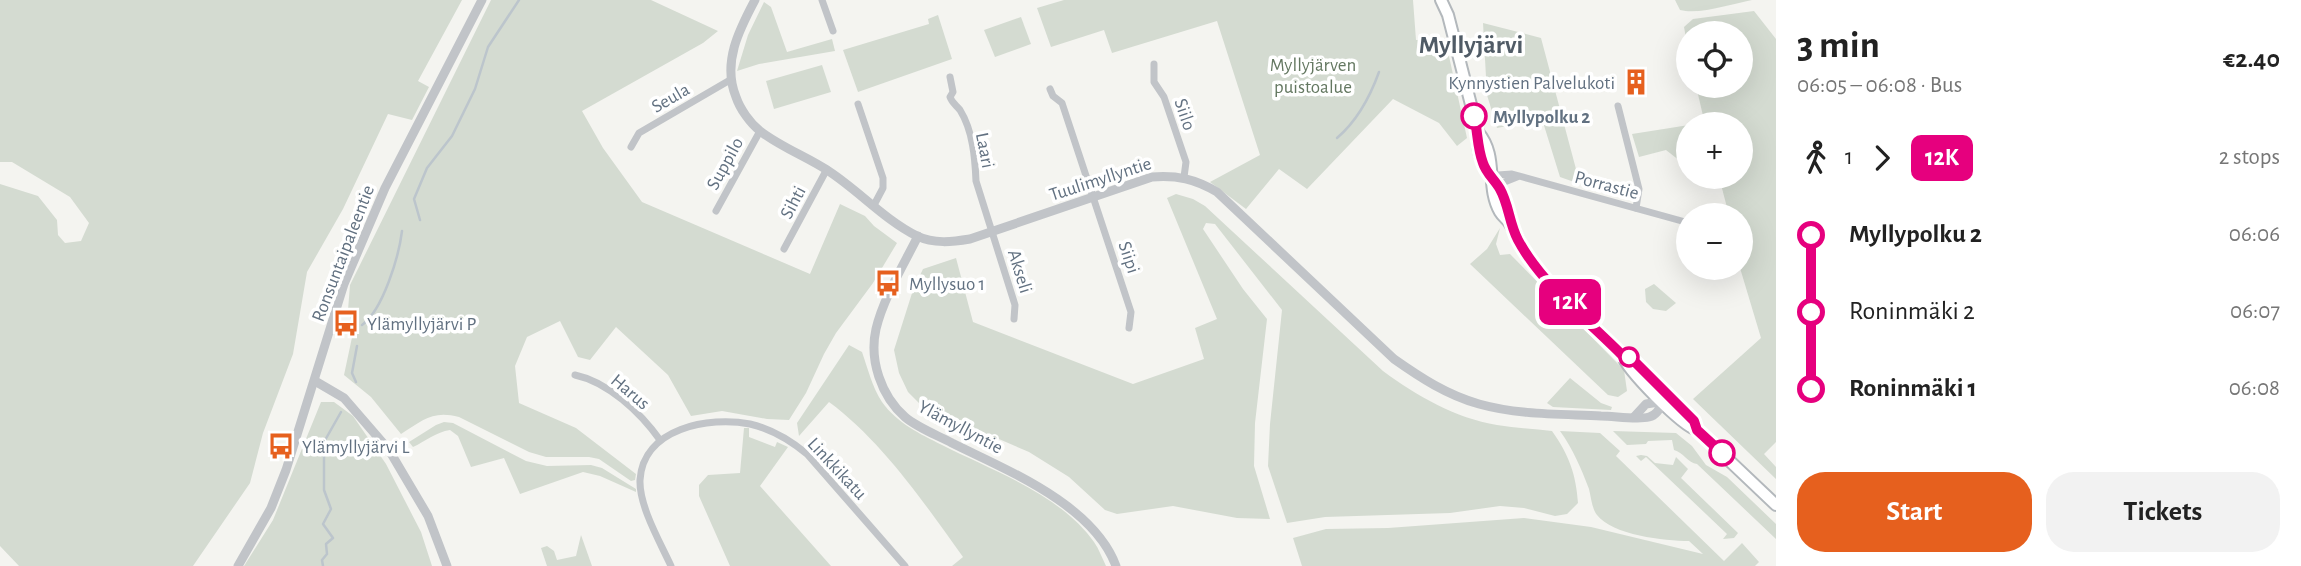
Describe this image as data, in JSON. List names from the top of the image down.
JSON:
{
  "streets": {
    "street": [
      "Seula",
      "Siilo",
      "Laari",
      "Suppilo",
      "Tuulimyllyntie",
      "Porrastie",
      "Sihti",
      "Ronsuntaipaleentie",
      "Siipi",
      "Akseli",
      "Harus",
      "Ylämyllyntie",
      "Linkkikatu"
    ]
  },
  "crossings": [
    ["Seula", "Tuulimyllyntie"],
    ["Siilo", "Tuulimyllyntie"],
    ["Laari", "Tuulimyllyntie"],
    ["Laari", "Akseli"],
    ["Suppilo", "Tuulimyllyntie"],
    ["Tuulimyllyntie", "Sihti"],
    ["Tuulimyllyntie", "Siipi"],
    ["Tuulimyllyntie", "Akseli"],
    ["Tuulimyllyntie", "Ylämyllyntie"],
    ["Harus", "Linkkikatu"]
  ],
  "districts": ["Myllyjärvi"],
  "parks": ["Myllyjärven puistoalue"],
  "places": {
    "building": ["Kynnystien Palvelukoti"],
    "other": ["Myllypolku 2"],
    "bus stop": ["Myllysuo 1", "Ylämyllyjärvi P", "Ylämyllyjärvi L"]
  },
  "lines": ["bus line 12K"],
  "page": {
    "on_map": "12K",
    "heading": ["3 min", "06:05 – 06:08 · Bus", "€2.40"],
    "map_buttons": ["+", "−"],
    "legs": ["1", "12K", "2 stops"],
    "list": [
      {
        "name": "Myllypolku 2",
        "value": "06:06"
      },
      {
        "name": "Roninmäki 2",
        "value": "06:07"
      },
      {
        "name": "Roninmäki 1",
        "value": "06:08"
      }
    ],
    "buttons": ["Start", "Tickets"]
  }
}
